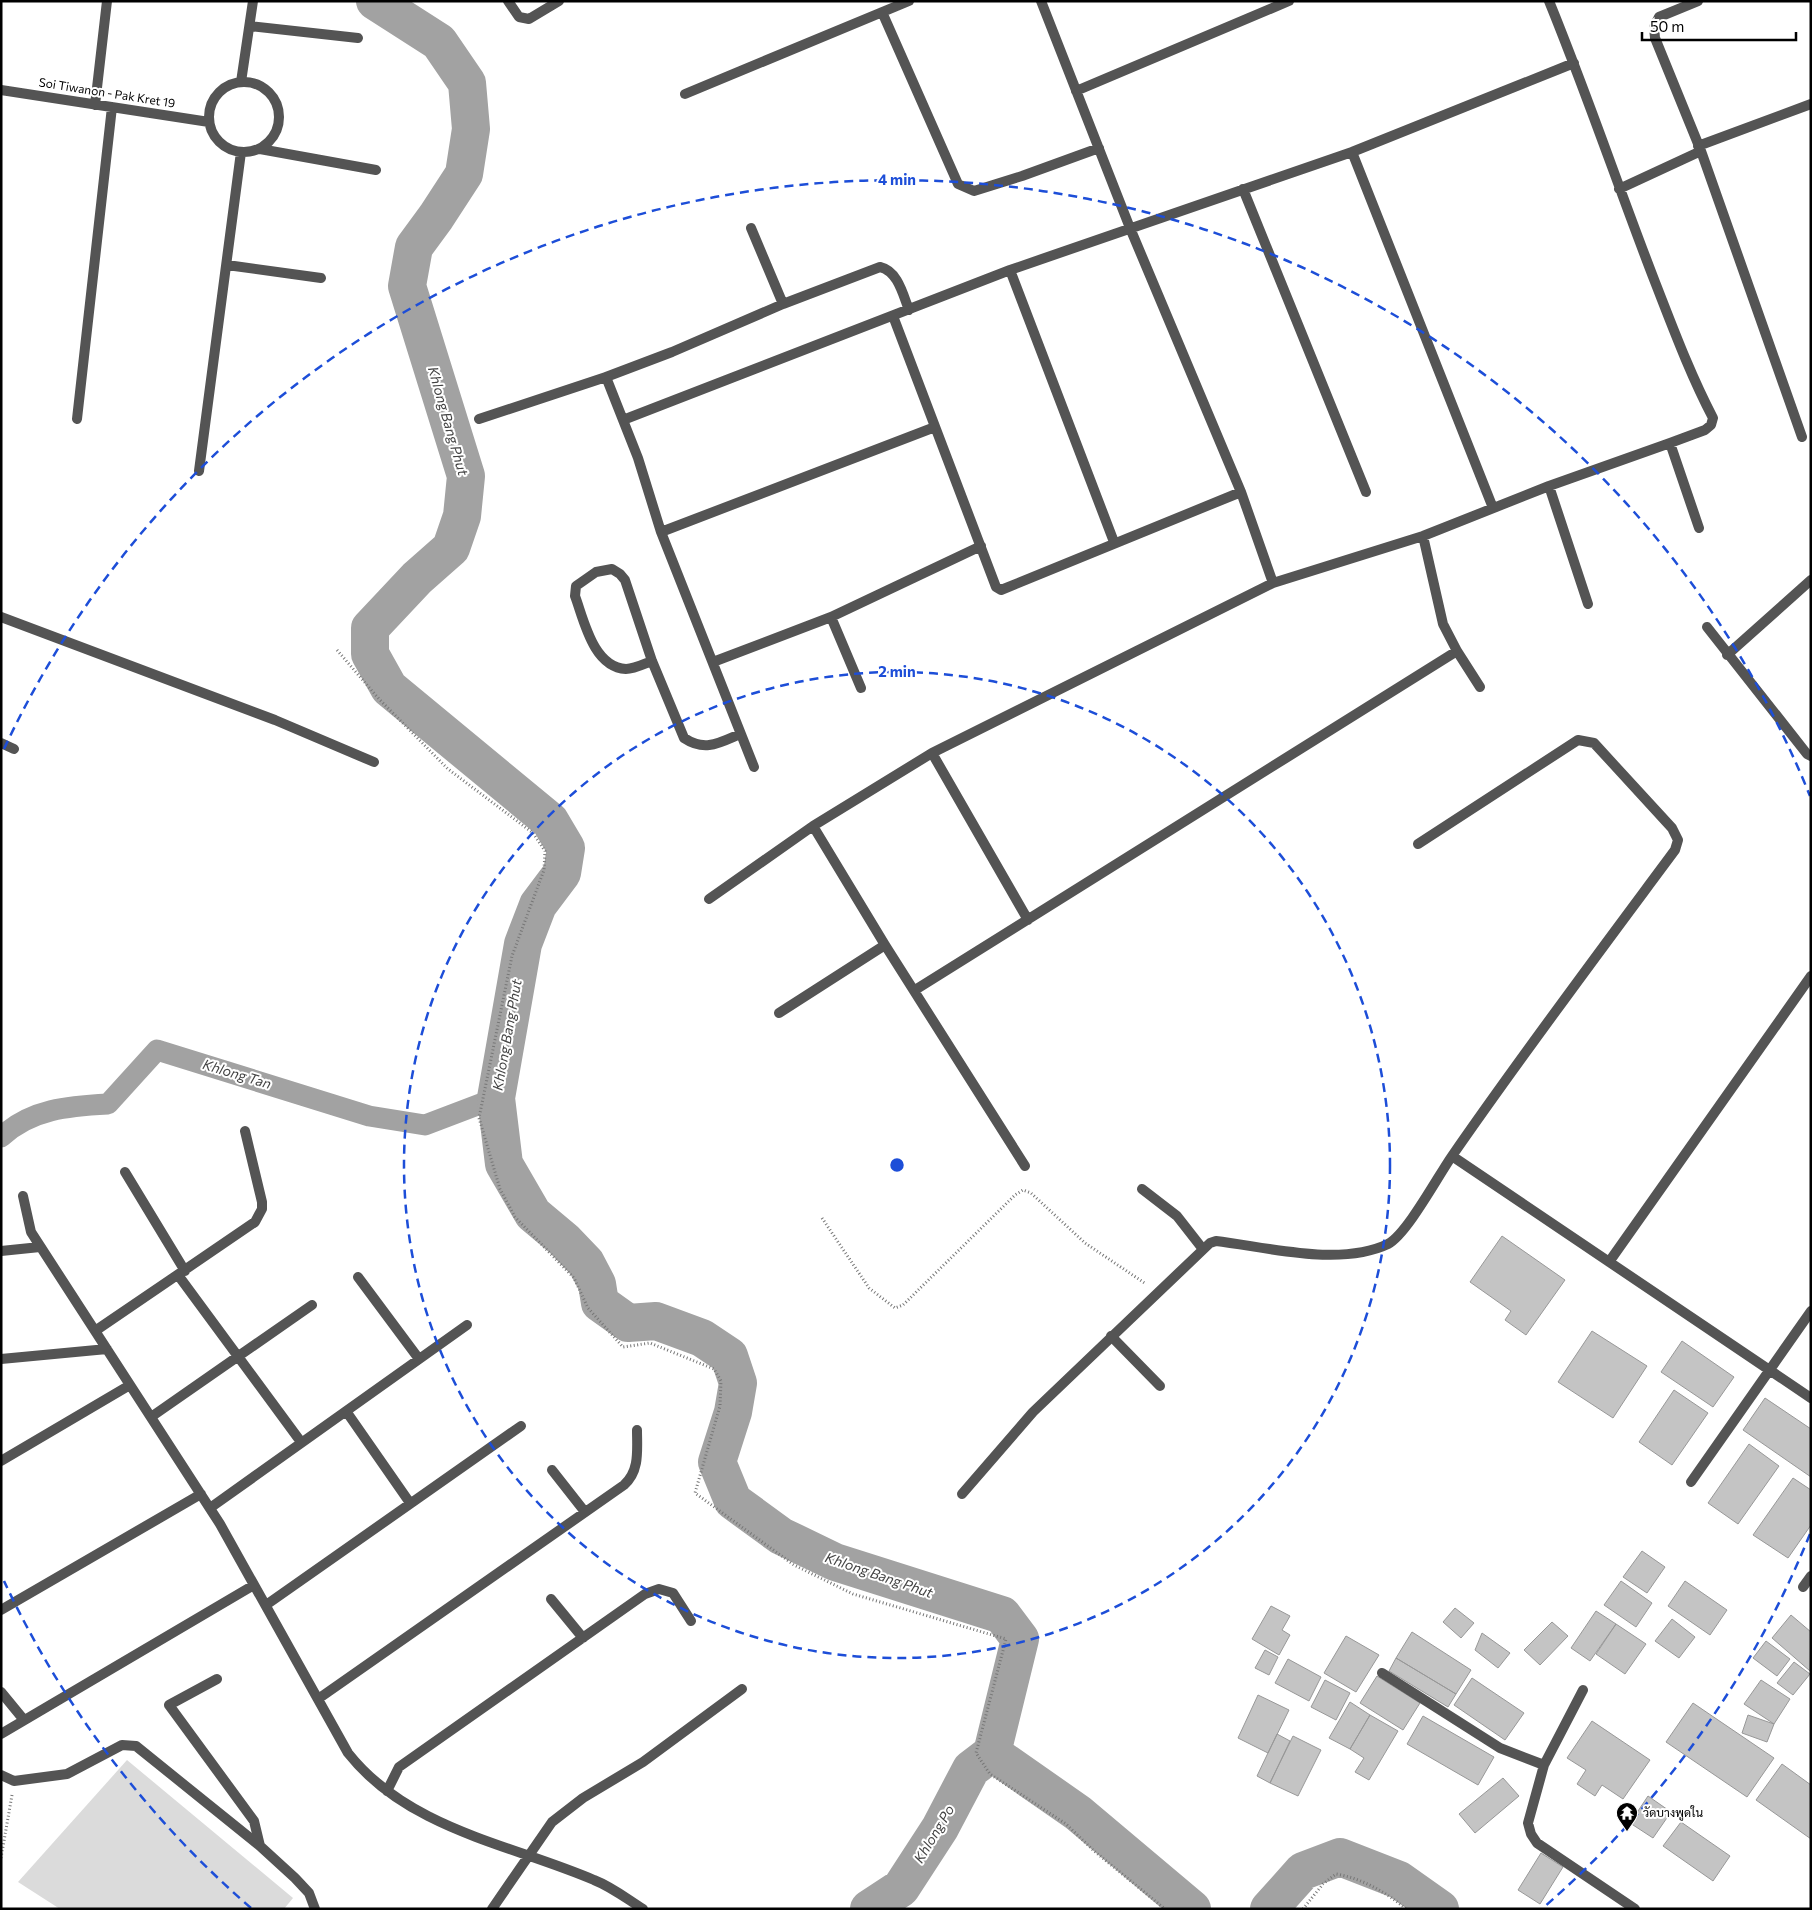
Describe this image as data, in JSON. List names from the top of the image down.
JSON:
{
  "streets": {
    "street": ["Soi Tiwanon - Pak Kret 19"]
  },
  "water": ["Khlong Bang Phut", "Khlong Tan", "Khlong Po"],
  "places": {
    "temple": ["วัดบางพูดใน"]
  },
  "scale_bar": "50 m",
  "rings": ["4 min", "2 min"]
}
